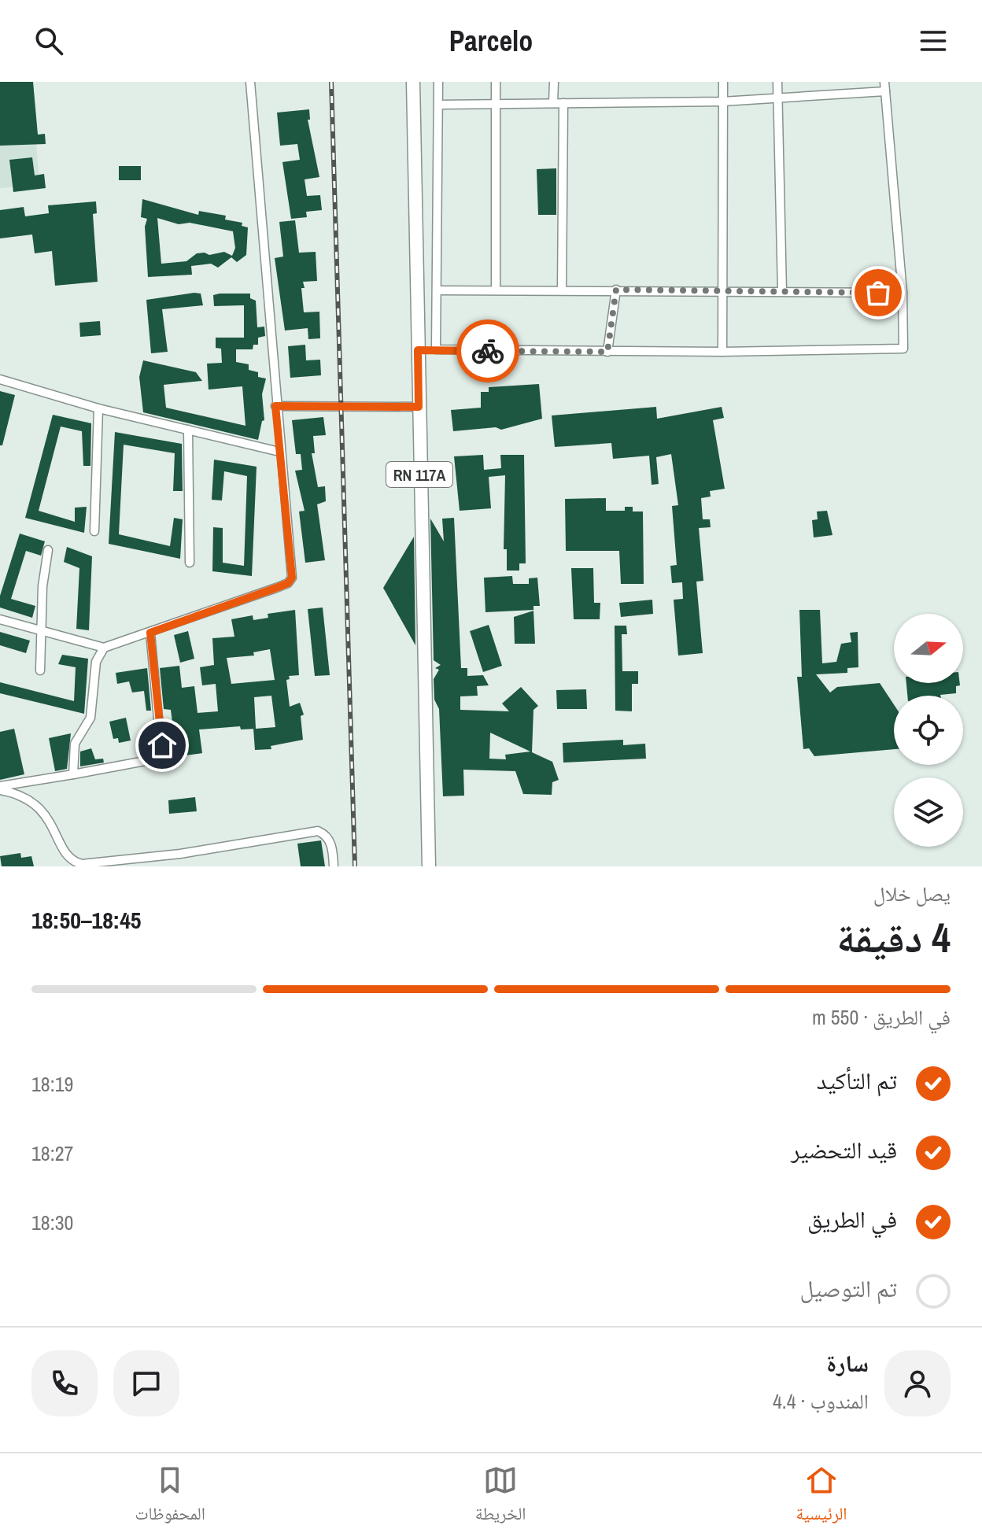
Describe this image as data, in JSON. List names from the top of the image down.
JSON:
{
  "streets": {
    "main road": ["RN 117A"]
  },
  "north": "right",
  "page": {
    "header": "Parcelo",
    "heading": ["4 دقيقة", "يصل خلال", "18:45–18:50"],
    "panel": ["سارة", "المندوب · 4.4"],
    "bar": "في الطريق · 550 m",
    "list": [
      ["تم التأكيد", "18:19"],
      ["قيد التحضير", "18:27"],
      ["في الطريق", "18:30"],
      "تم التوصيل"
    ],
    "tabs": ["الرئيسية", "الخريطة", "المحفوظات"]
  }
}
